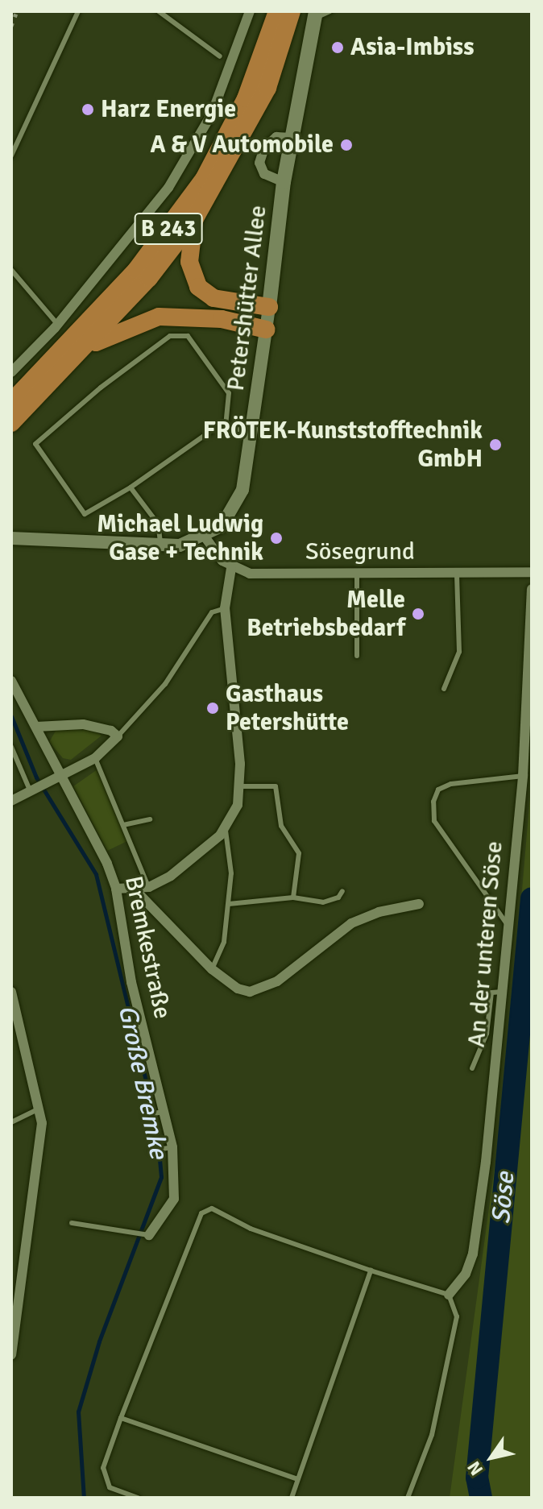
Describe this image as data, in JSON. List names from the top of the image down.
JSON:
{
  "streets": {
    "highway": ["B 243"],
    "main road": ["Petershütter Allee"],
    "street": ["Sösegrund", "An der unteren Söse", "Bremkestraße"]
  },
  "water": ["Große Bremke", "Söse"],
  "places": [
    "Asia-Imbiss",
    "Harz Energie",
    "A & V Automobile",
    "FRÖTEK-Kunststofftechnik GmbH",
    "Michael Ludwig Gase + Technik",
    "Melle Betriebsbedarf",
    "Gasthaus Petershütte"
  ],
  "north": "bottom left"
}
